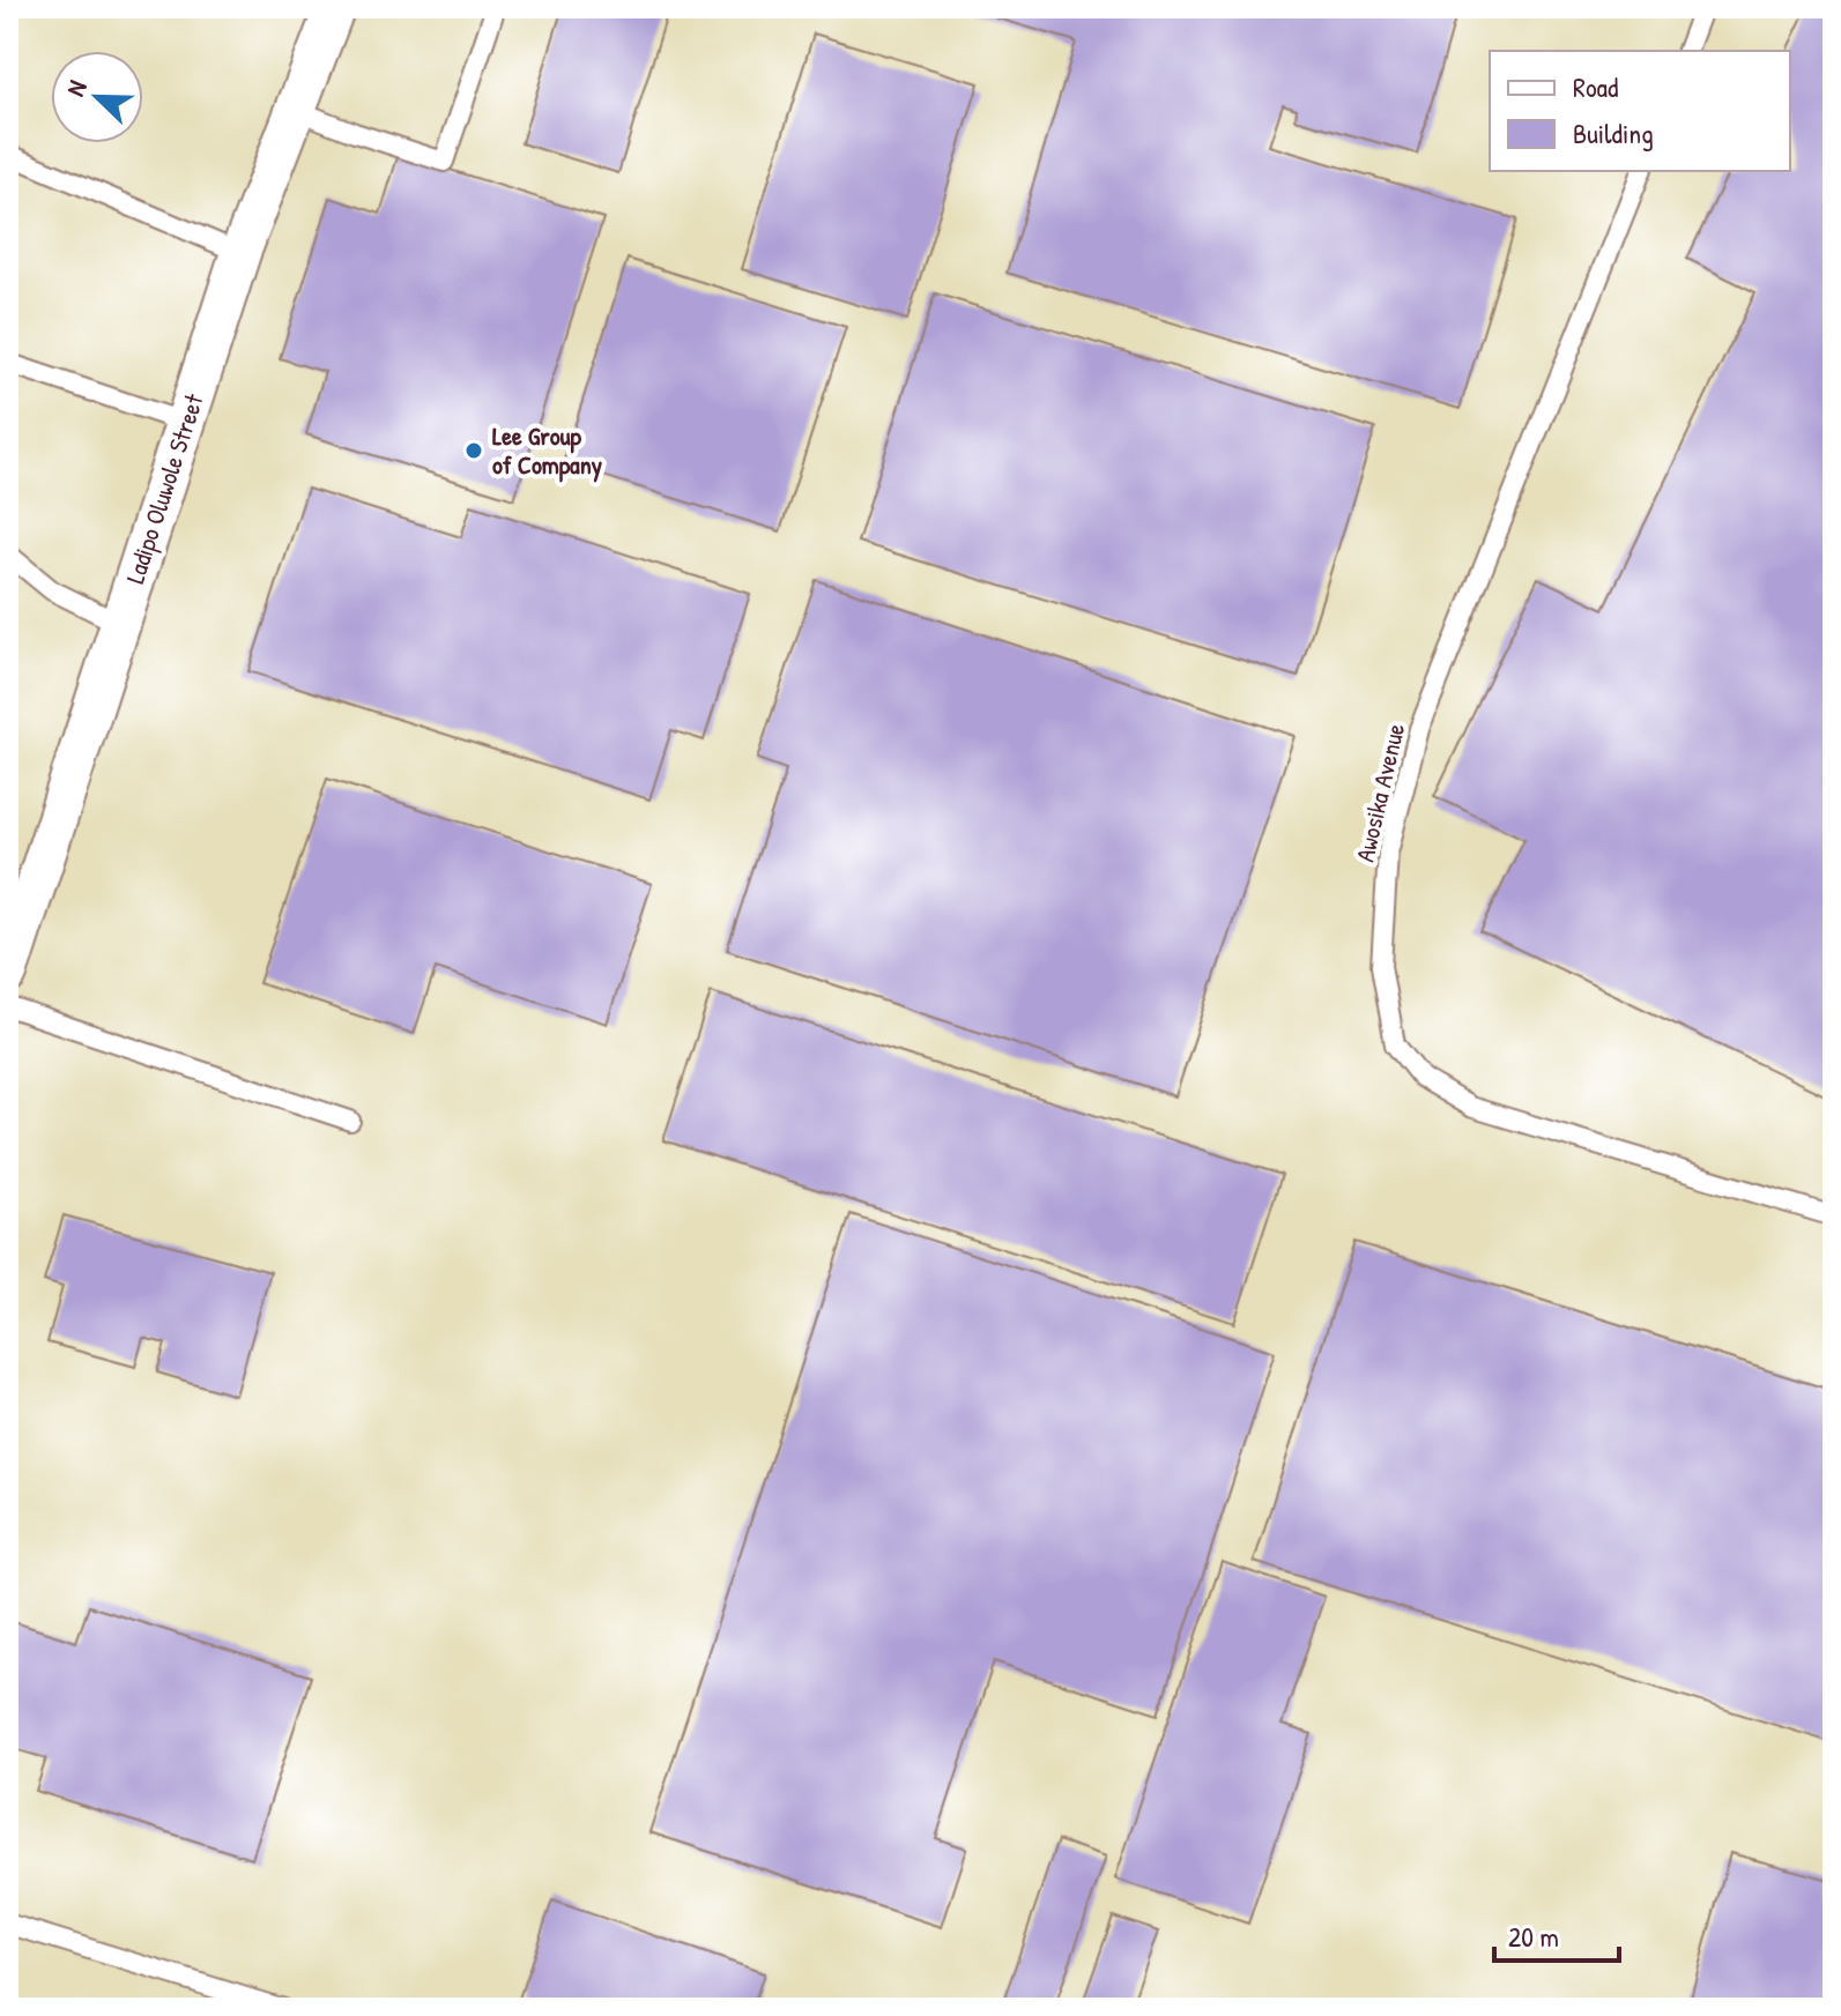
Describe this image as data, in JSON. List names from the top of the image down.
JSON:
{
  "streets": {
    "street": ["Ladipo Oluwole Street"],
    "lane": ["Awosika Avenue"]
  },
  "places": ["Lee Group of Company"],
  "legend": ["Road", "Building"],
  "scale_bar": "20 m",
  "north": "top left"
}
